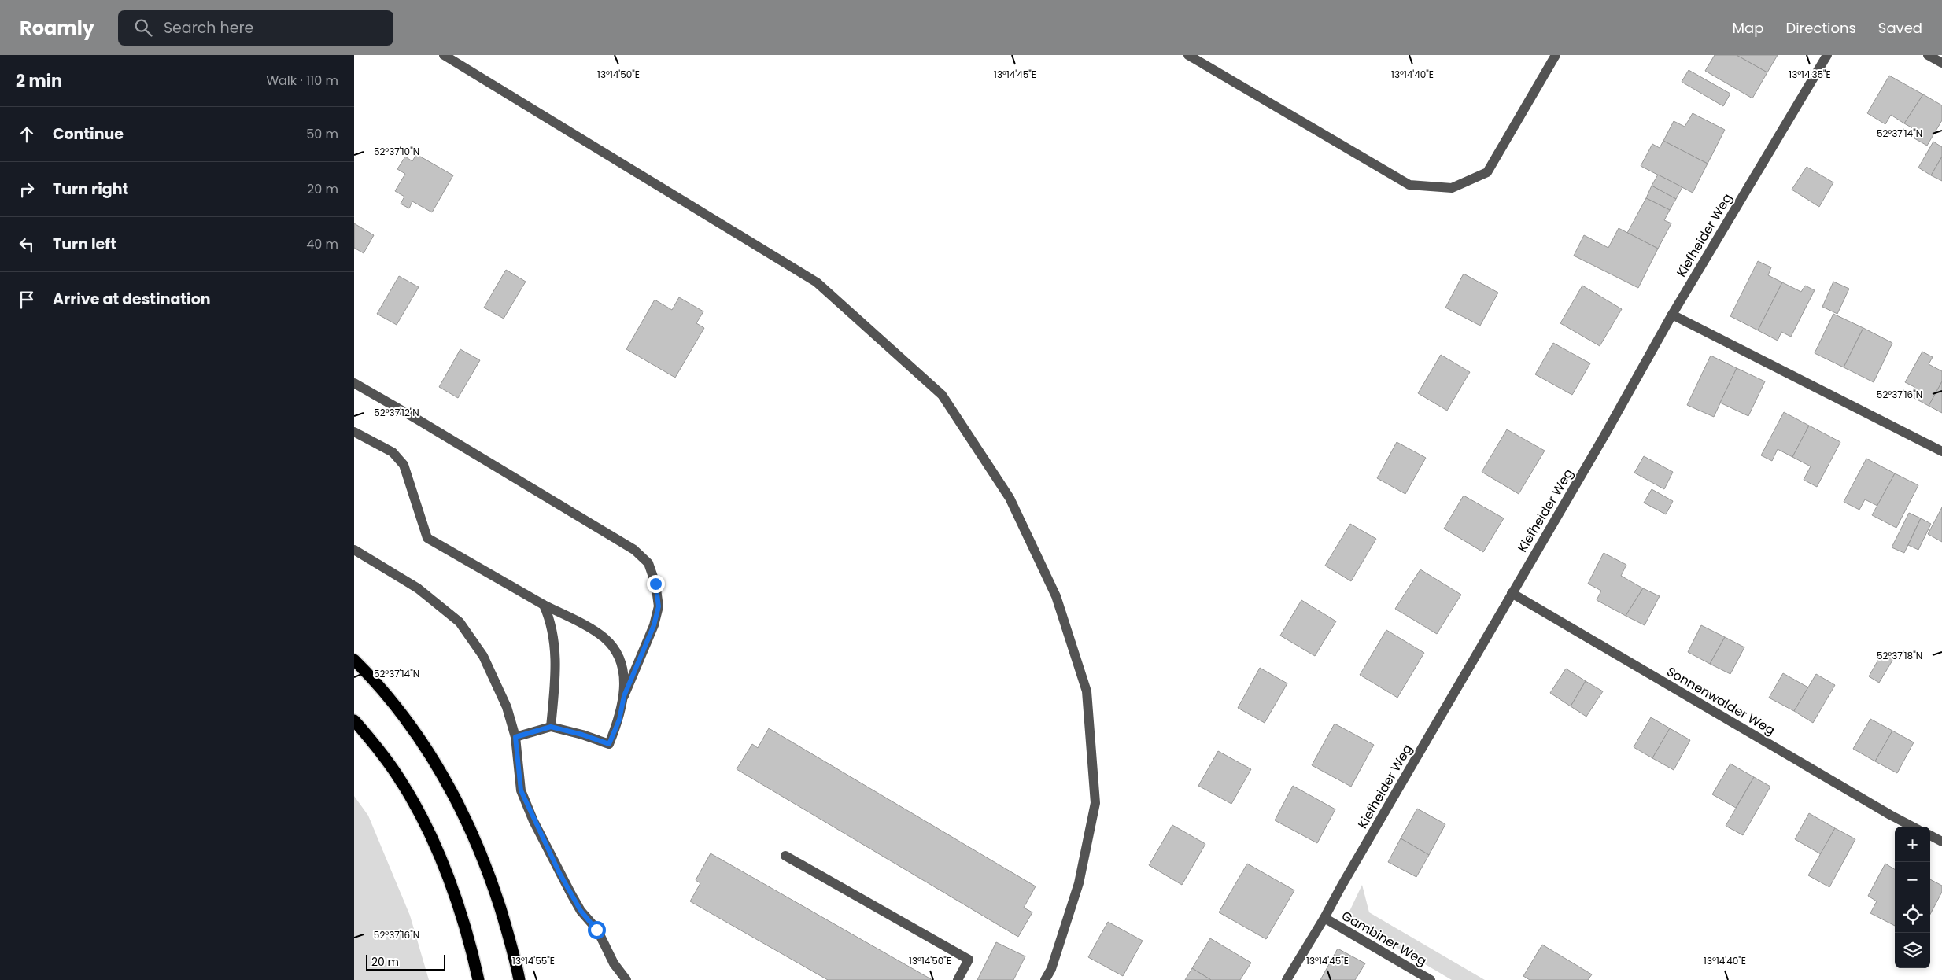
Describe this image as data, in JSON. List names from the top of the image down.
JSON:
{
  "streets": {
    "street": ["Kiefheider Weg", "Sonnenwalder Weg", "Gambiner Weg"]
  },
  "crossings": [
    ["Kiefheider Weg", "Sonnenwalder Weg"],
    ["Kiefheider Weg", "Gambiner Weg"]
  ],
  "scale_bar": "20 m",
  "page": {
    "header": "Roamly",
    "search": "Search here",
    "nav": ["Map", "Directions", "Saved"],
    "heading": ["2 min", "Walk · 110 m"],
    "list": [
      ["Continue", "50 m"],
      ["Turn right", "20 m"],
      ["Turn left", "40 m"],
      "Arrive at destination"
    ],
    "map_buttons": ["+", "−"],
    "scale": "20 m"
  },
  "coordinates": [
    "13°14'50\"E",
    "13°14'45\"E",
    "13°14'40\"E",
    "13°14'35\"E",
    "52°37'14\"N",
    "52°37'10\"N",
    "52°37'16\"N",
    "52°37'12\"N",
    "52°37'18\"N",
    "13°14'55\"E"
  ]
}
